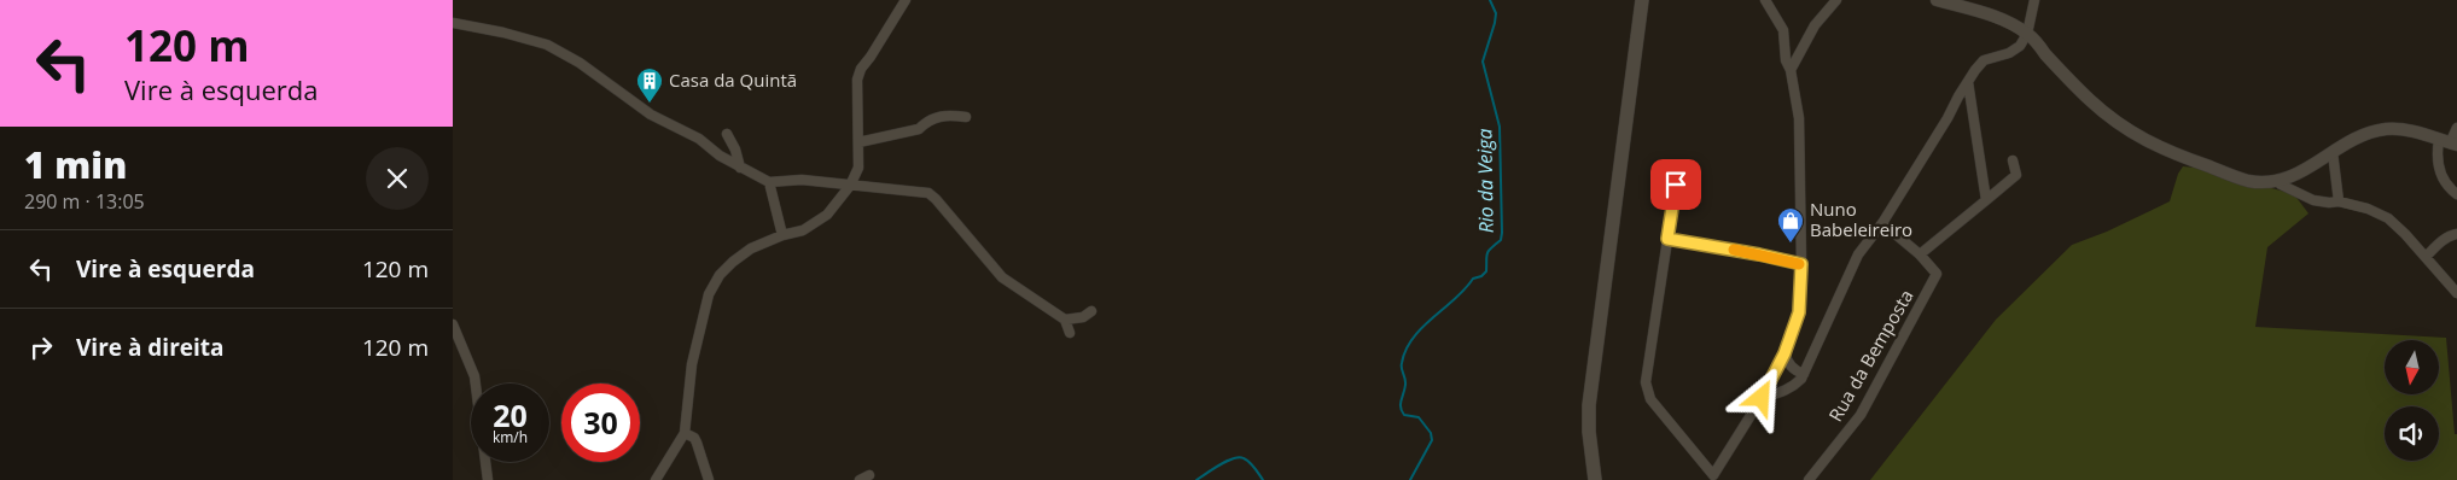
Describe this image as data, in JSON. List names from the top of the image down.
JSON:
{
  "streets": {
    "street": ["Rua da Bemposta"]
  },
  "water": ["Rio da Veiga"],
  "places": {
    "building": ["Casa da Quintã"],
    "shop": ["Nuno Babeleireiro"]
  },
  "north": "bottom",
  "page": {
    "turn": ["120 m", "Vire à esquerda"],
    "heading": ["1 min", "290 m · 13:05"],
    "list": [
      {
        "name": "Vire à esquerda",
        "value": "120 m"
      },
      {
        "name": "Vire à direita",
        "value": "120 m"
      }
    ],
    "speed": "20 km/h",
    "limit": "30"
  }
}
